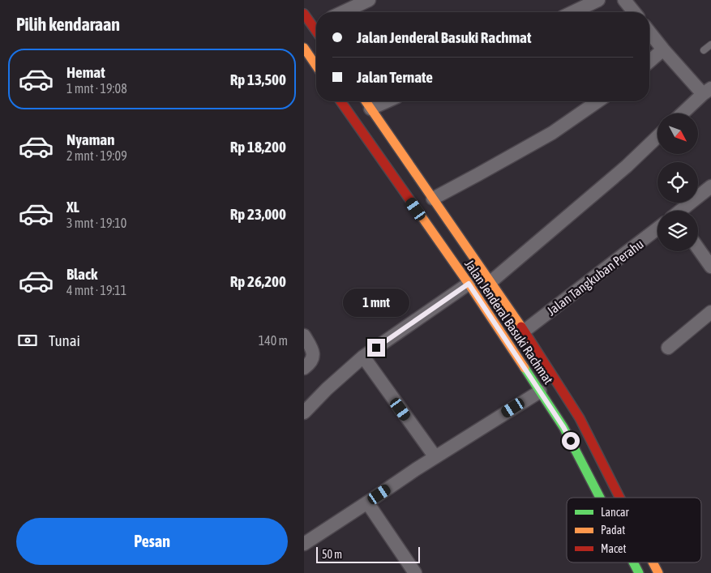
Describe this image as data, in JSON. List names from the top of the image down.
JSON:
{
  "streets": {
    "main road": ["Jalan Jenderal Basuki Rachmat"],
    "street": ["Jalan Tangkuban Perahu"]
  },
  "crossings": [
    ["Jalan Tangkuban Perahu", "Jalan Jenderal Basuki Rachmat"]
  ],
  "legend": ["Lancar", "Padat", "Macet"],
  "scale_bar": "50 m",
  "north": "bottom right",
  "page": {
    "heading": "Pilih kendaraan",
    "banner": ["Jalan Jenderal Basuki Rachmat", "Jalan Ternate"],
    "list": [
      {
        "name": "Hemat",
        "note": "1 mnt · 19:08",
        "value": "Rp 13,500"
      },
      {
        "name": "Nyaman",
        "note": "2 mnt · 19:09",
        "value": "Rp 18,200"
      },
      {
        "name": "XL",
        "note": "3 mnt · 19:10",
        "value": "Rp 23,000"
      },
      {
        "name": "Black",
        "note": "4 mnt · 19:11",
        "value": "Rp 26,200"
      }
    ],
    "bubble": "1 mnt",
    "pay": ["Tunai", "140 m"],
    "buttons": "Pesan",
    "scale": "50 m"
  }
}
